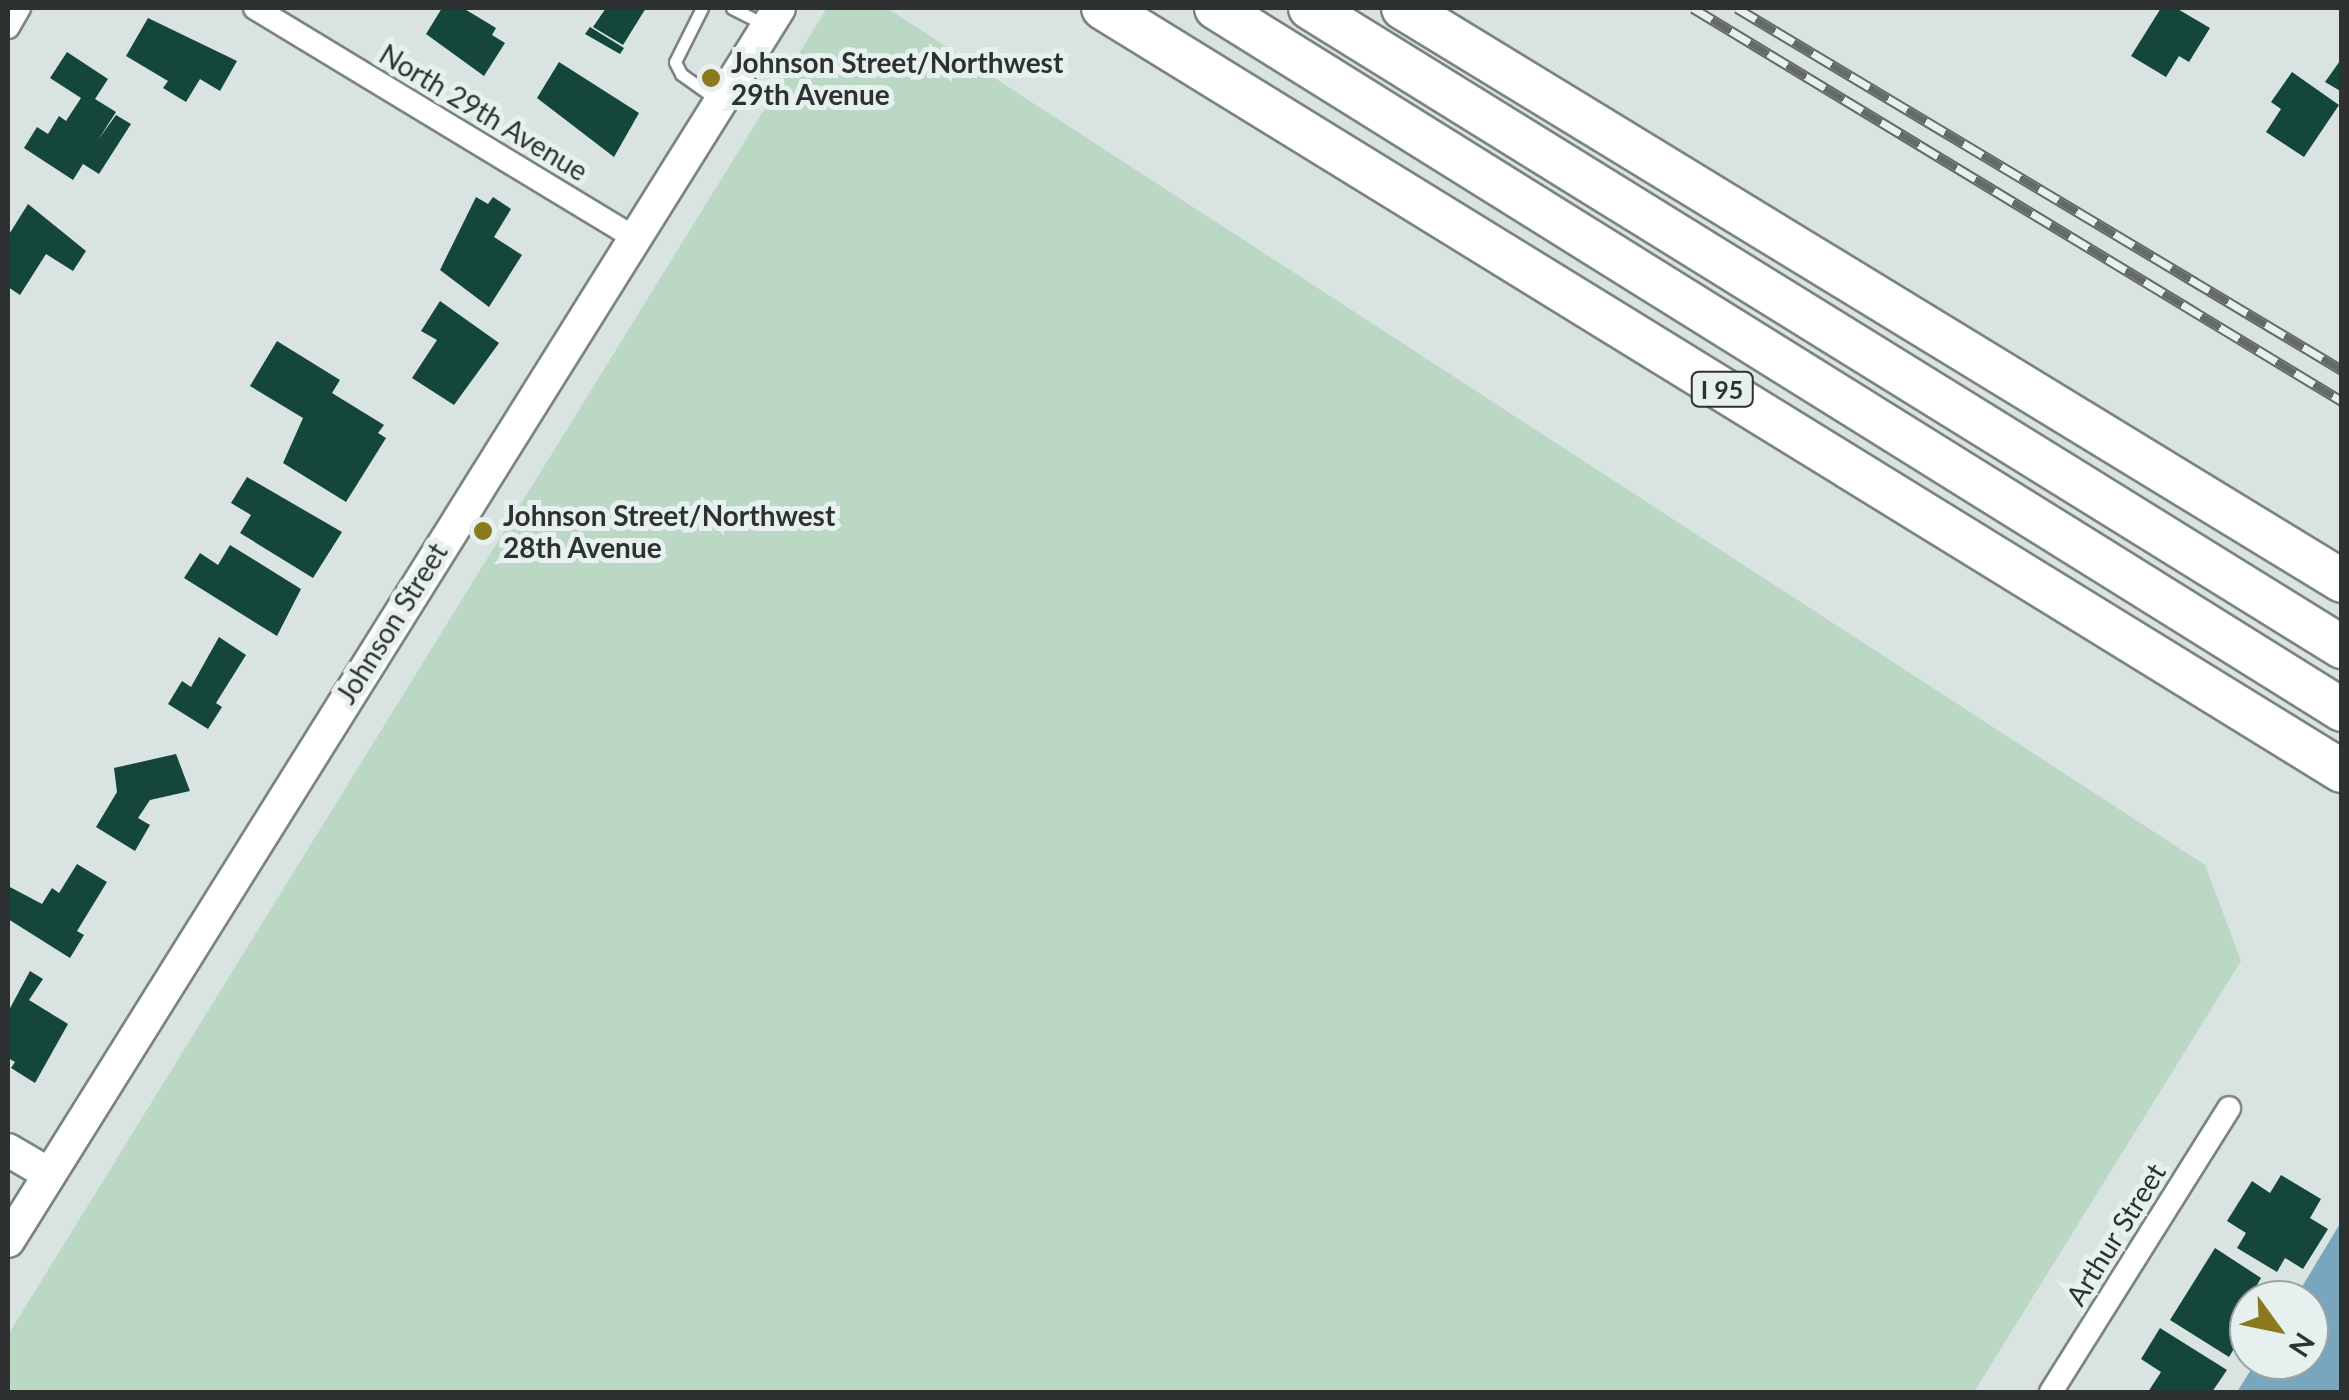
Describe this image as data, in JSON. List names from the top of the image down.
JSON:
{
  "streets": {
    "highway": ["I 95"],
    "street": ["North 29th Avenue", "Johnson Street", "Arthur Street"]
  },
  "crossings": [
    ["North 29th Avenue", "Johnson Street"]
  ],
  "places": ["Johnson Street/Northwest 29th Avenue", "Johnson Street/Northwest 28th Avenue"],
  "north": "bottom right"
}
